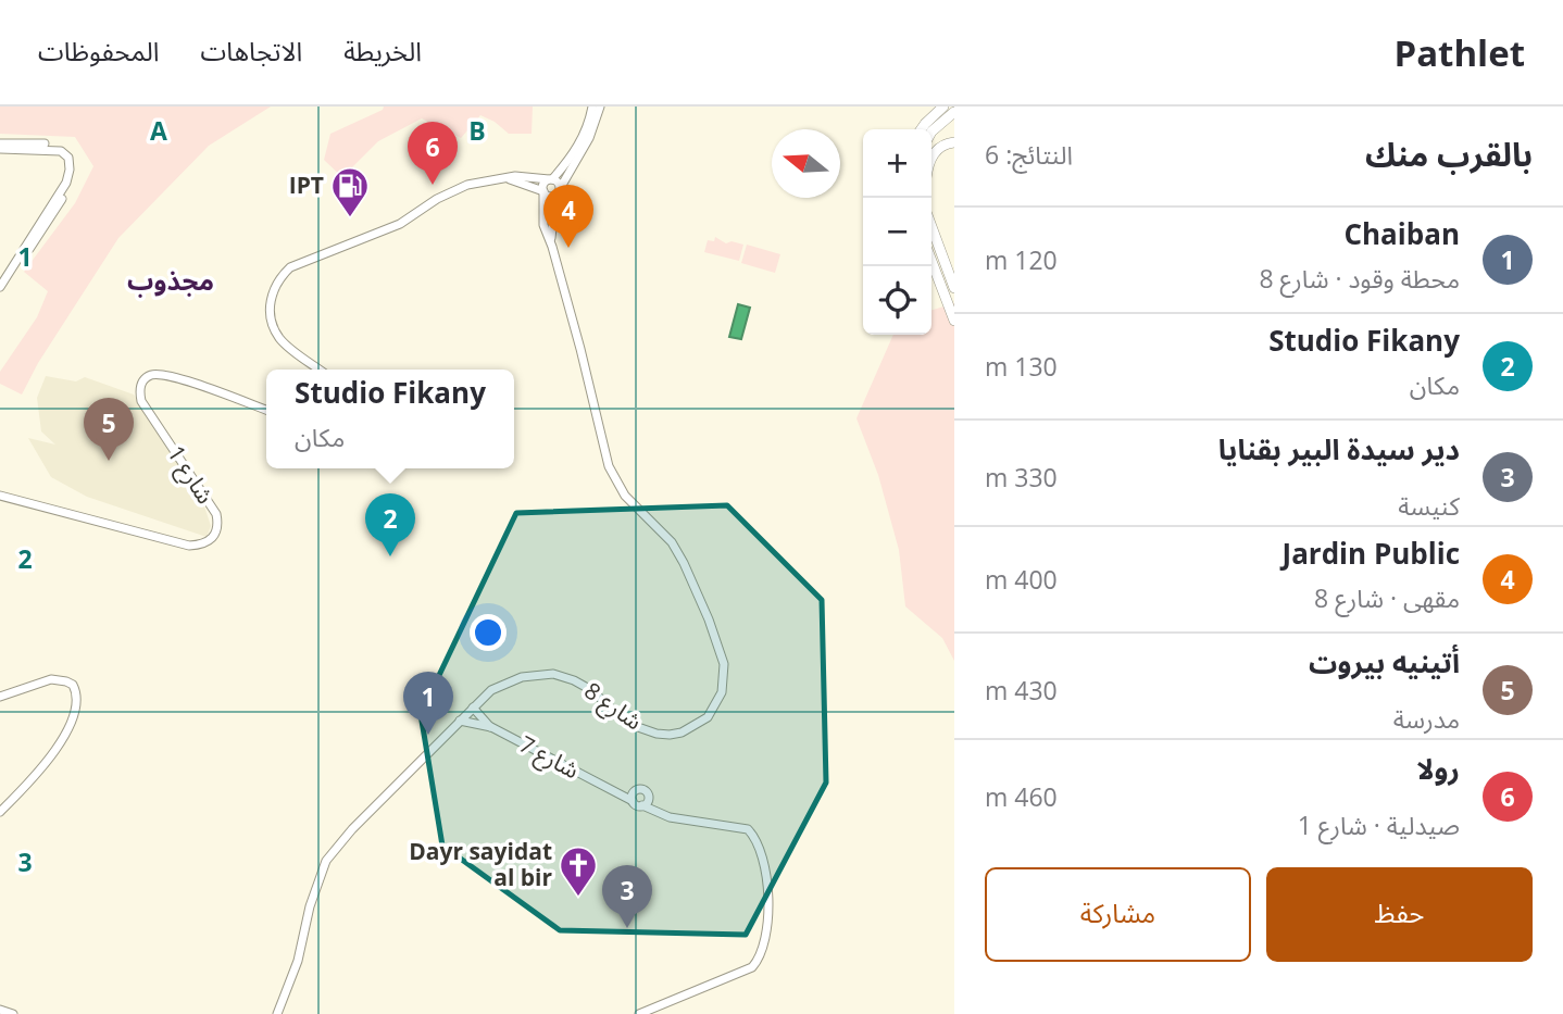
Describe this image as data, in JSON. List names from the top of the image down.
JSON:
{
  "streets": {
    "street": ["شارع 1", "شارع 8", "شارع 7"]
  },
  "districts": ["مجذوب"],
  "places": {
    "fuel station": ["IPT"],
    "church": ["Dayr sayidat al bir"]
  },
  "north": "left",
  "page": {
    "header": "Pathlet",
    "nav": ["الخريطة", "الاتجاهات", "المحفوظات"],
    "heading": ["بالقرب منك", "النتائج: 6"],
    "pins": [
      "6",
      "4",
      "5",
      "2",
      "1",
      "3"
    ],
    "map_buttons": ["+", "−"],
    "list": [
      {
        "mark": "1",
        "name": "Chaiban",
        "note": "محطة وقود · شارع 8",
        "value": "120 m"
      },
      {
        "mark": "2",
        "name": "Studio Fikany",
        "note": "مكان",
        "value": "130 m"
      },
      {
        "mark": "3",
        "name": "دير سيدة البير بقنايا",
        "note": "كنيسة",
        "value": "330 m"
      },
      {
        "mark": "4",
        "name": "Jardin Public",
        "note": "مقهى · شارع 8",
        "value": "400 m"
      },
      {
        "mark": "5",
        "name": "أتينيه بيروت",
        "note": "مدرسة",
        "value": "430 m"
      },
      {
        "mark": "6",
        "name": "رولا",
        "note": "صيدلية · شارع 1",
        "value": "460 m"
      }
    ],
    "popup": ["Studio Fikany", "مكان"],
    "buttons": ["حفظ", "مشاركة"]
  },
  "grid": {
    "columns": ["A", "B"],
    "rows": ["1", "2", "3"]
  }
}
